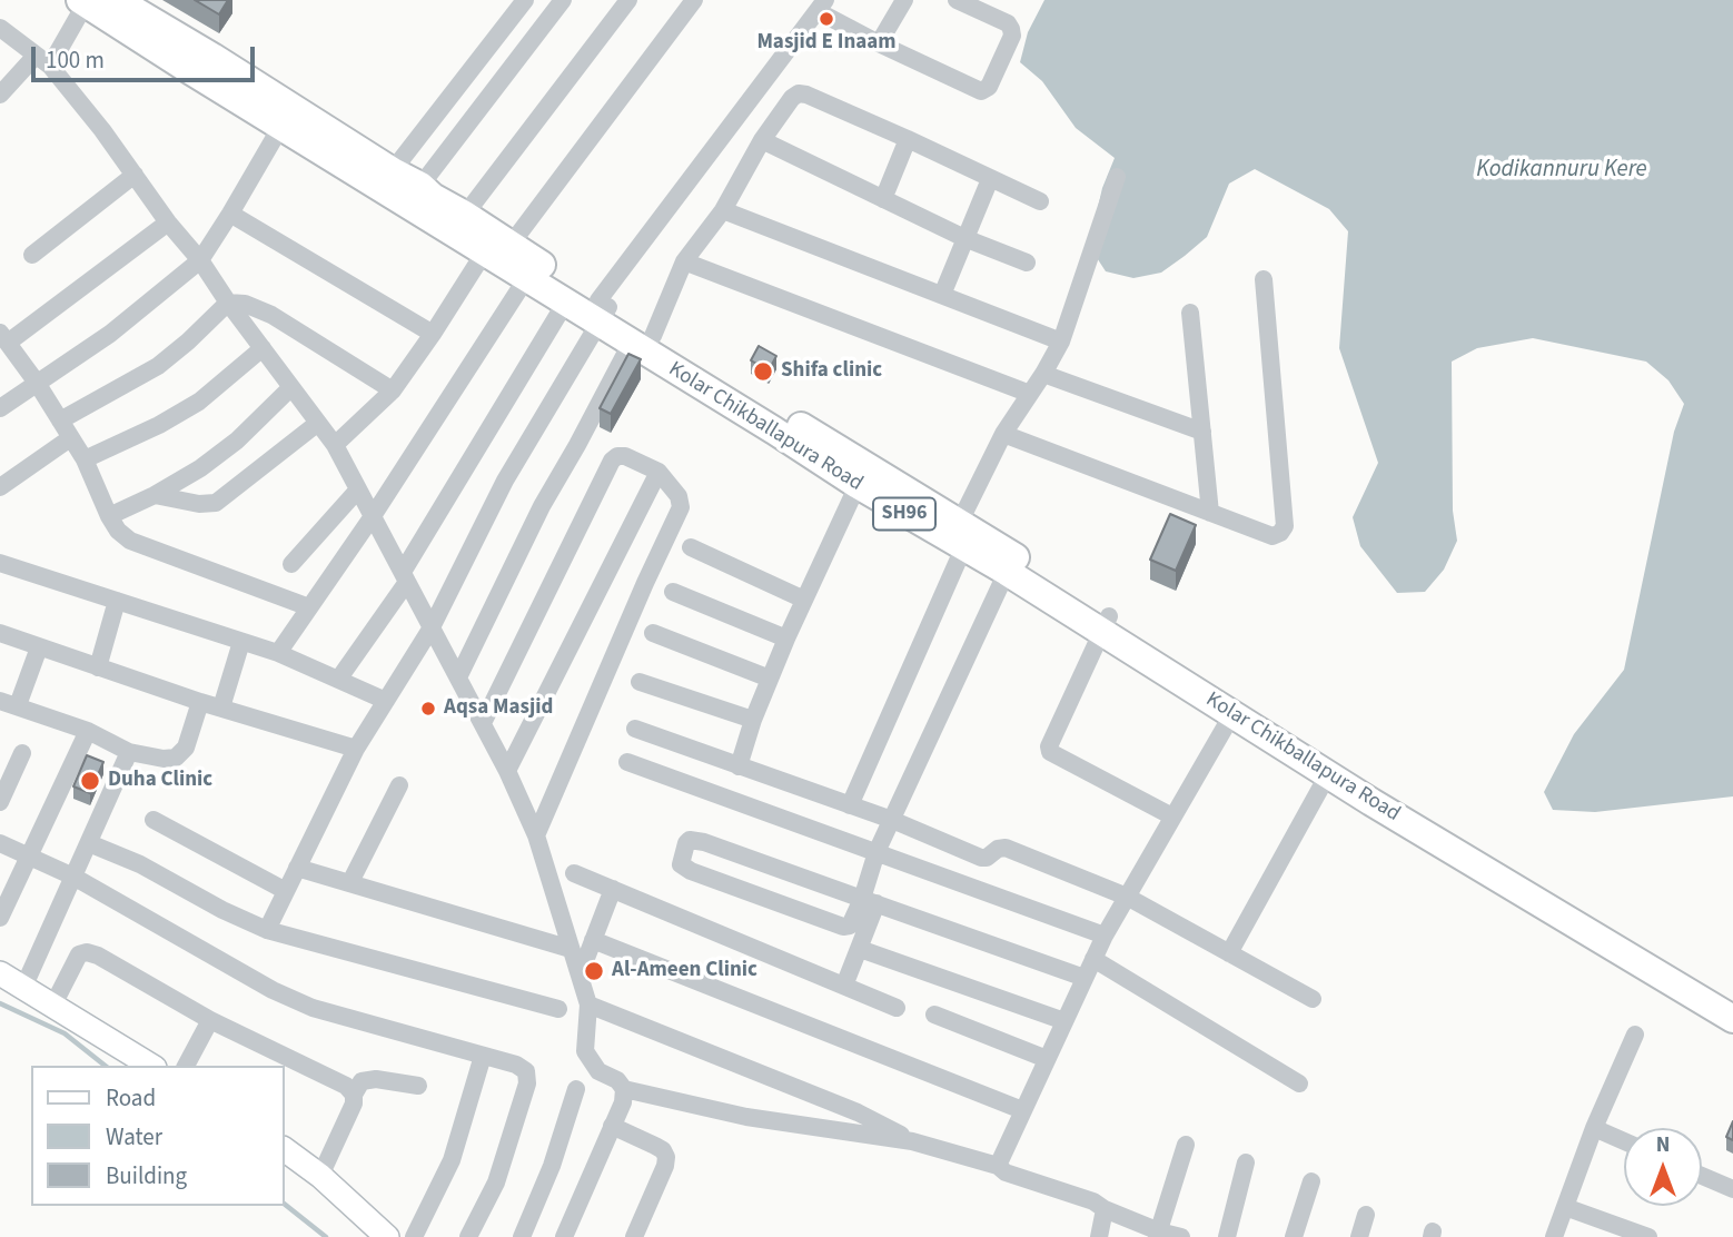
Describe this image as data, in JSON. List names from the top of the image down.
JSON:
{
  "streets": {
    "main road": ["Kolar Chikballapura Road", "SH96"]
  },
  "water": ["Kodikannuru Kere"],
  "places": [
    "Masjid E Inaam",
    "Shifa clinic",
    "Aqsa Masjid",
    "Duha Clinic",
    "Al-Ameen Clinic"
  ],
  "legend": ["Road", "Water", "Building"],
  "scale_bar": "100 m",
  "north": "top"
}
